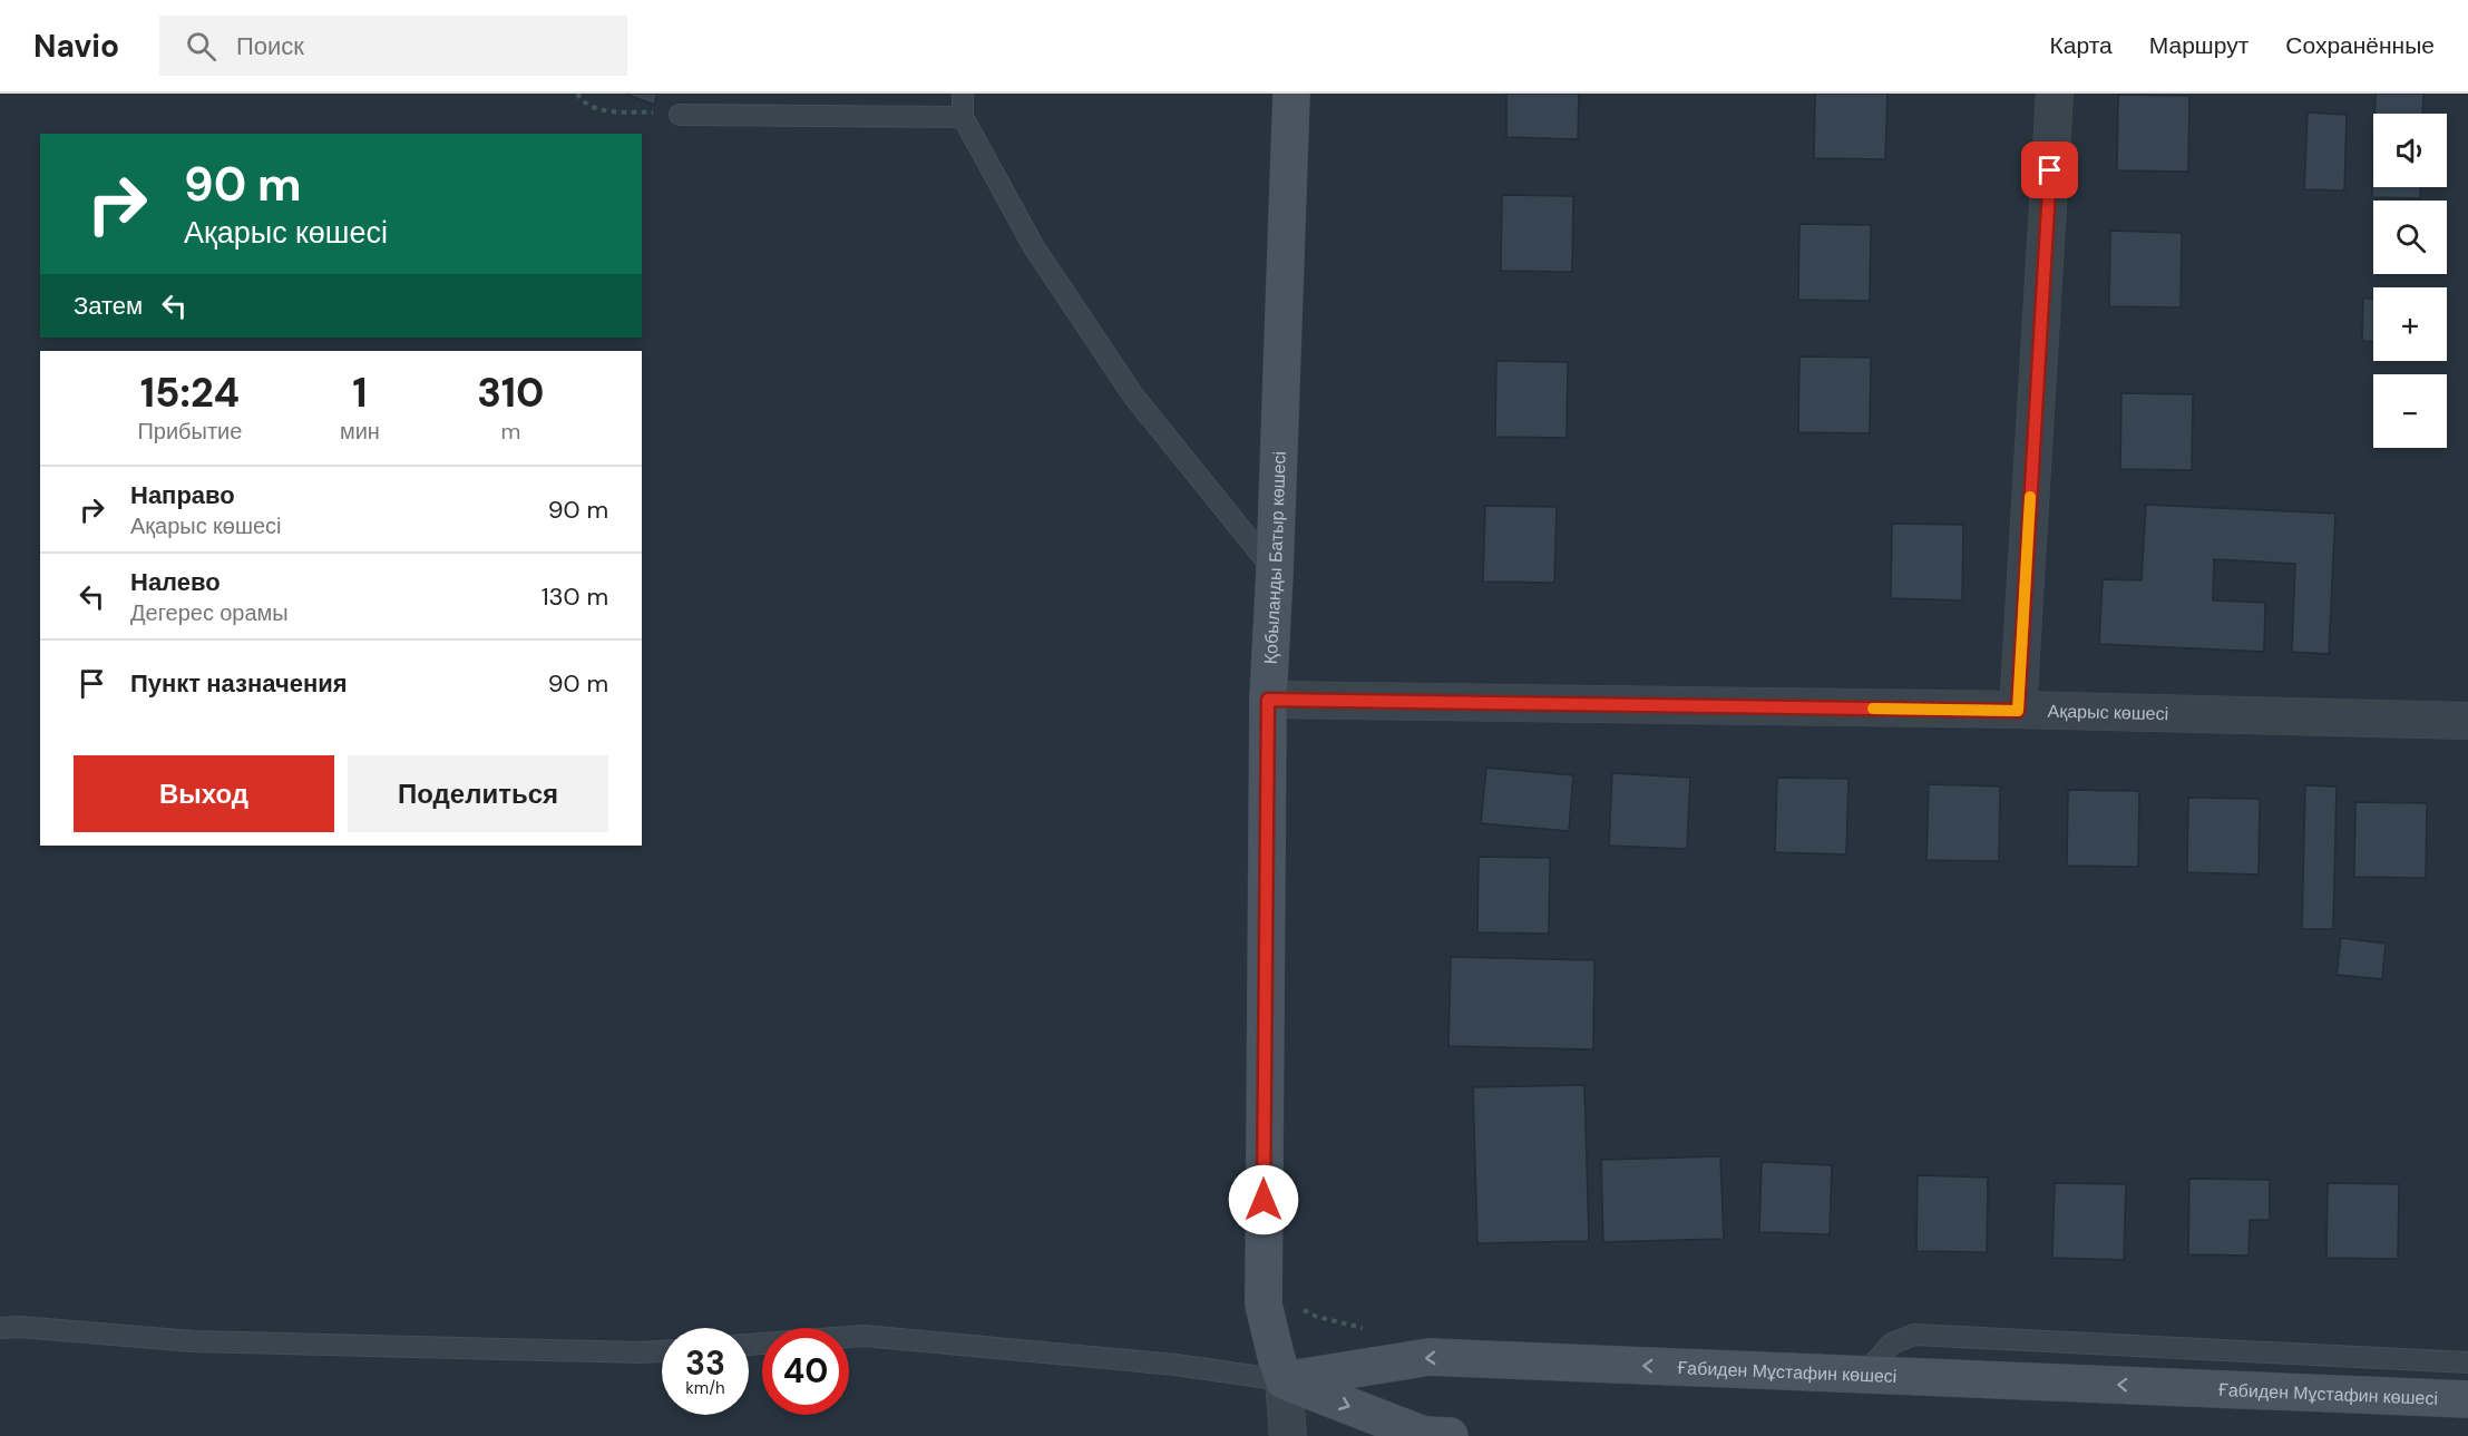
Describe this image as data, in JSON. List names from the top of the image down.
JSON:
{
  "streets": {
    "street": ["Қобыланды Батыр көшесі", "Ақарыс көшесі", "Ғабиден Мұстафин көшесі"]
  },
  "crossings": [
    ["Қобыланды Батыр көшесі", "Ақарыс көшесі"],
    ["Қобыланды Батыр көшесі", "Ғабиден Мұстафин көшесі"]
  ],
  "one_way": ["Ғабиден Мұстафин көшесі"],
  "page": {
    "header": "Navio",
    "search": "Поиск",
    "nav": ["Карта", "Маршрут", "Сохранённые"],
    "map_buttons": ["+", "−"],
    "turn": ["90 m", "Ақарыс көшесі"],
    "then": "Затем",
    "eta": [
      "15:24",
      "Прибытие",
      "1",
      "мин",
      "310",
      "m"
    ],
    "list": [
      {
        "name": "Направо",
        "note": "Ақарыс көшесі",
        "value": "90 m"
      },
      {
        "name": "Налево",
        "note": "Дегерес орамы",
        "value": "130 m"
      },
      {
        "name": "Пункт назначения",
        "value": "90 m"
      }
    ],
    "buttons": ["Выход", "Поделиться"],
    "speed": "33 km/h",
    "limit": "40"
  }
}
